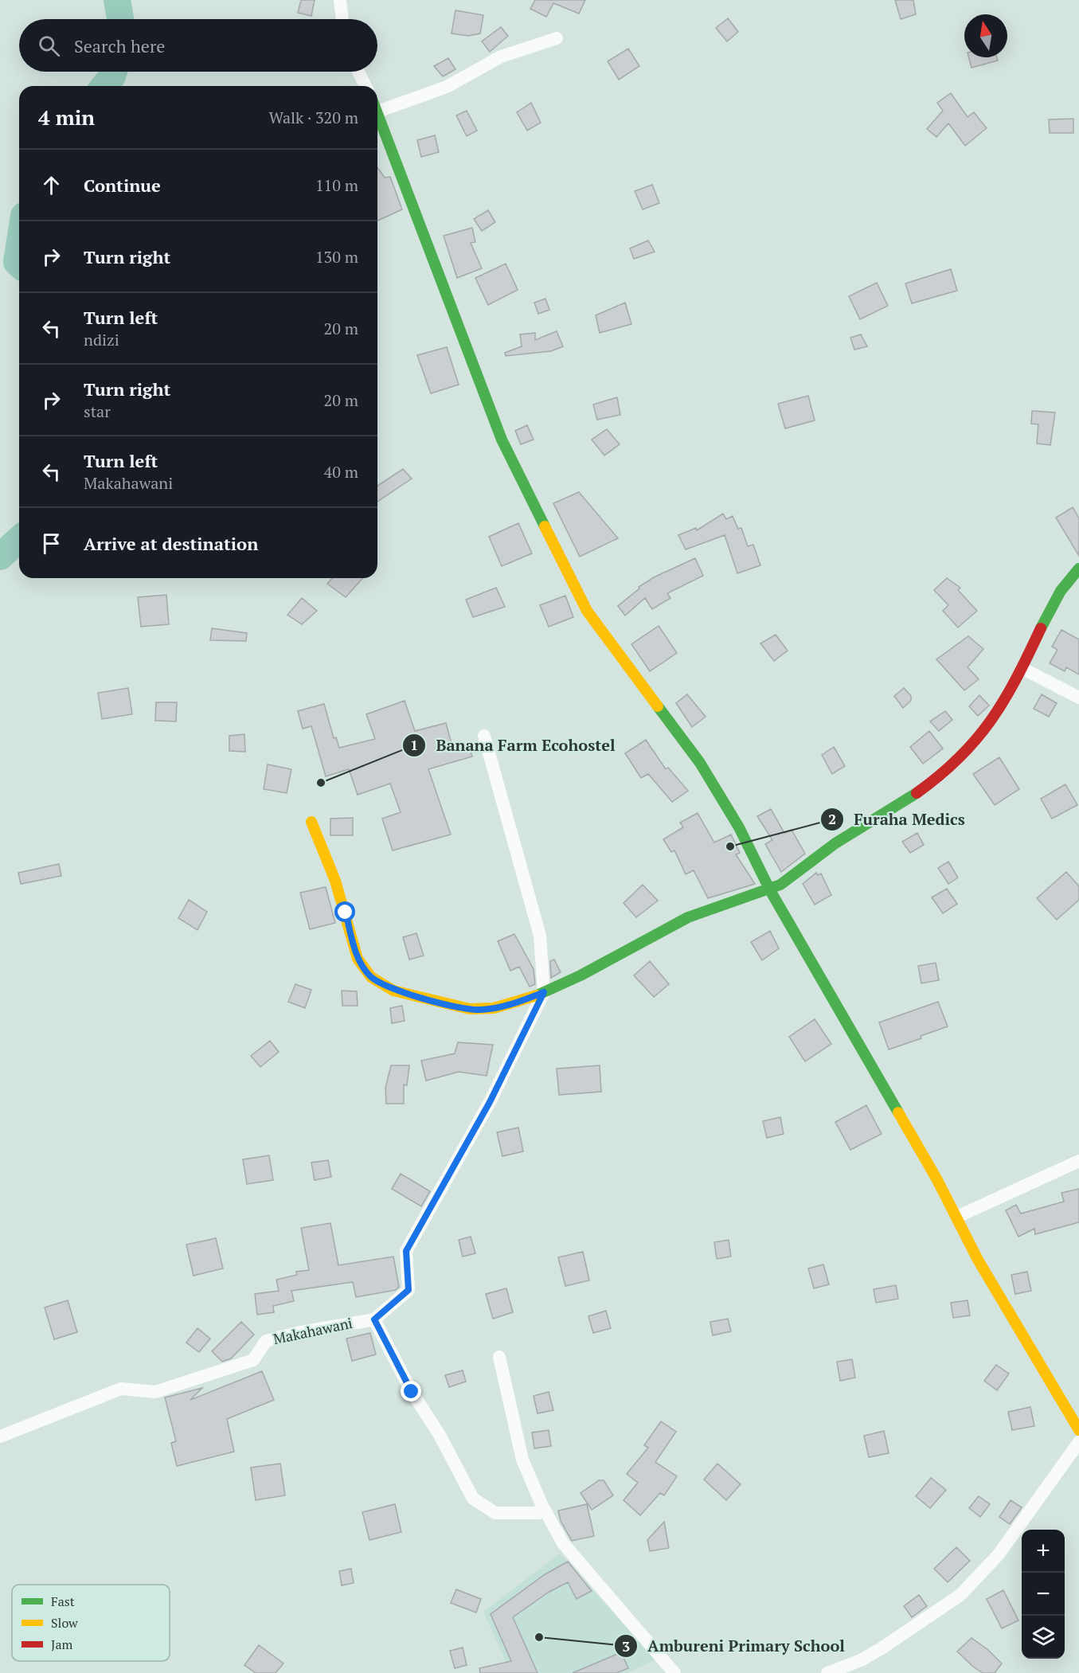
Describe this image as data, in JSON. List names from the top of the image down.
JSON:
{
  "streets": {
    "street": ["Makahawani"]
  },
  "places": ["Banana Farm Ecohostel", "Furaha Medics", "Ambureni Primary School"],
  "legend": ["Fast", "Slow", "Jam"],
  "north": "top",
  "page": {
    "search": "Search here",
    "heading": ["4 min", "Walk · 320 m"],
    "list": [
      ["Continue", "110 m"],
      ["Turn right", "130 m"],
      ["Turn left", "ndizi", "20 m"],
      ["Turn right", "star", "20 m"],
      ["Turn left", "Makahawani", "40 m"],
      "Arrive at destination"
    ],
    "map_buttons": ["+", "−"]
  }
}
